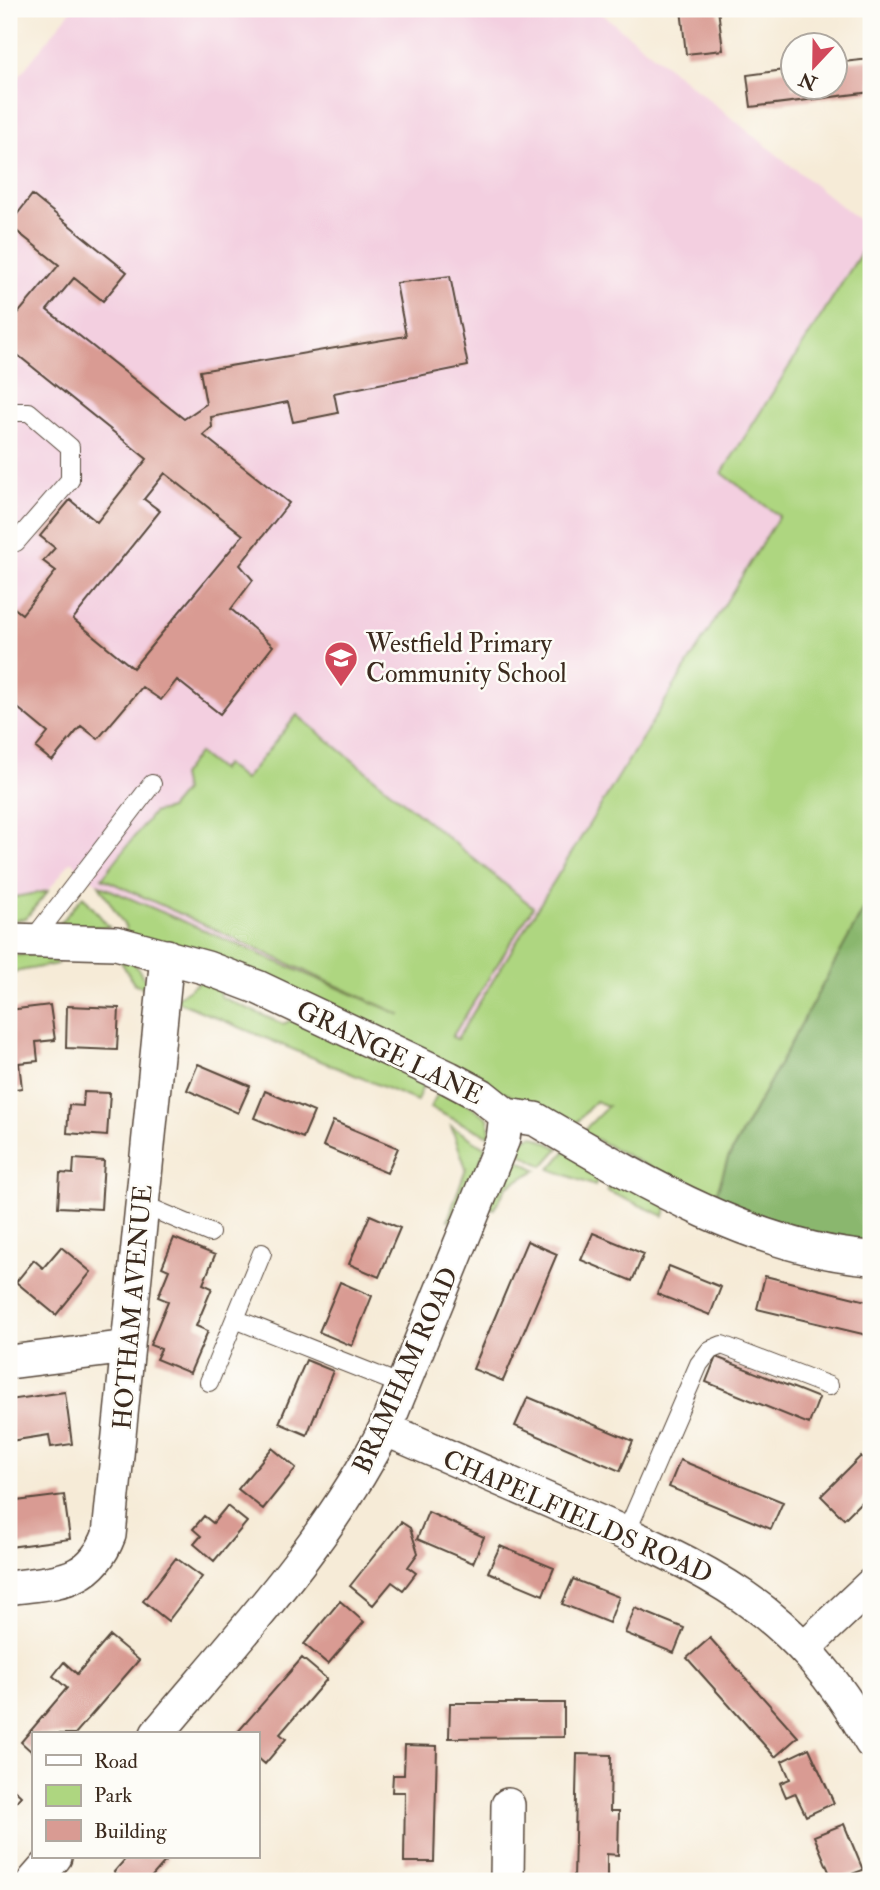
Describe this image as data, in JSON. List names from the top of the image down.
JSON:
{
  "streets": {
    "street": [
      "GRANGE LANE",
      "HOTHAM AVENUE",
      "BRAMHAM ROAD",
      "CHAPELFIELDS ROAD"
    ]
  },
  "crossings": [
    ["GRANGE LANE", "HOTHAM AVENUE"],
    ["GRANGE LANE", "BRAMHAM ROAD"],
    ["BRAMHAM ROAD", "CHAPELFIELDS ROAD"]
  ],
  "places": {
    "school or university": ["Westfield Primary Community School"]
  },
  "legend": ["Road", "Park", "Building"],
  "north": "bottom"
}
